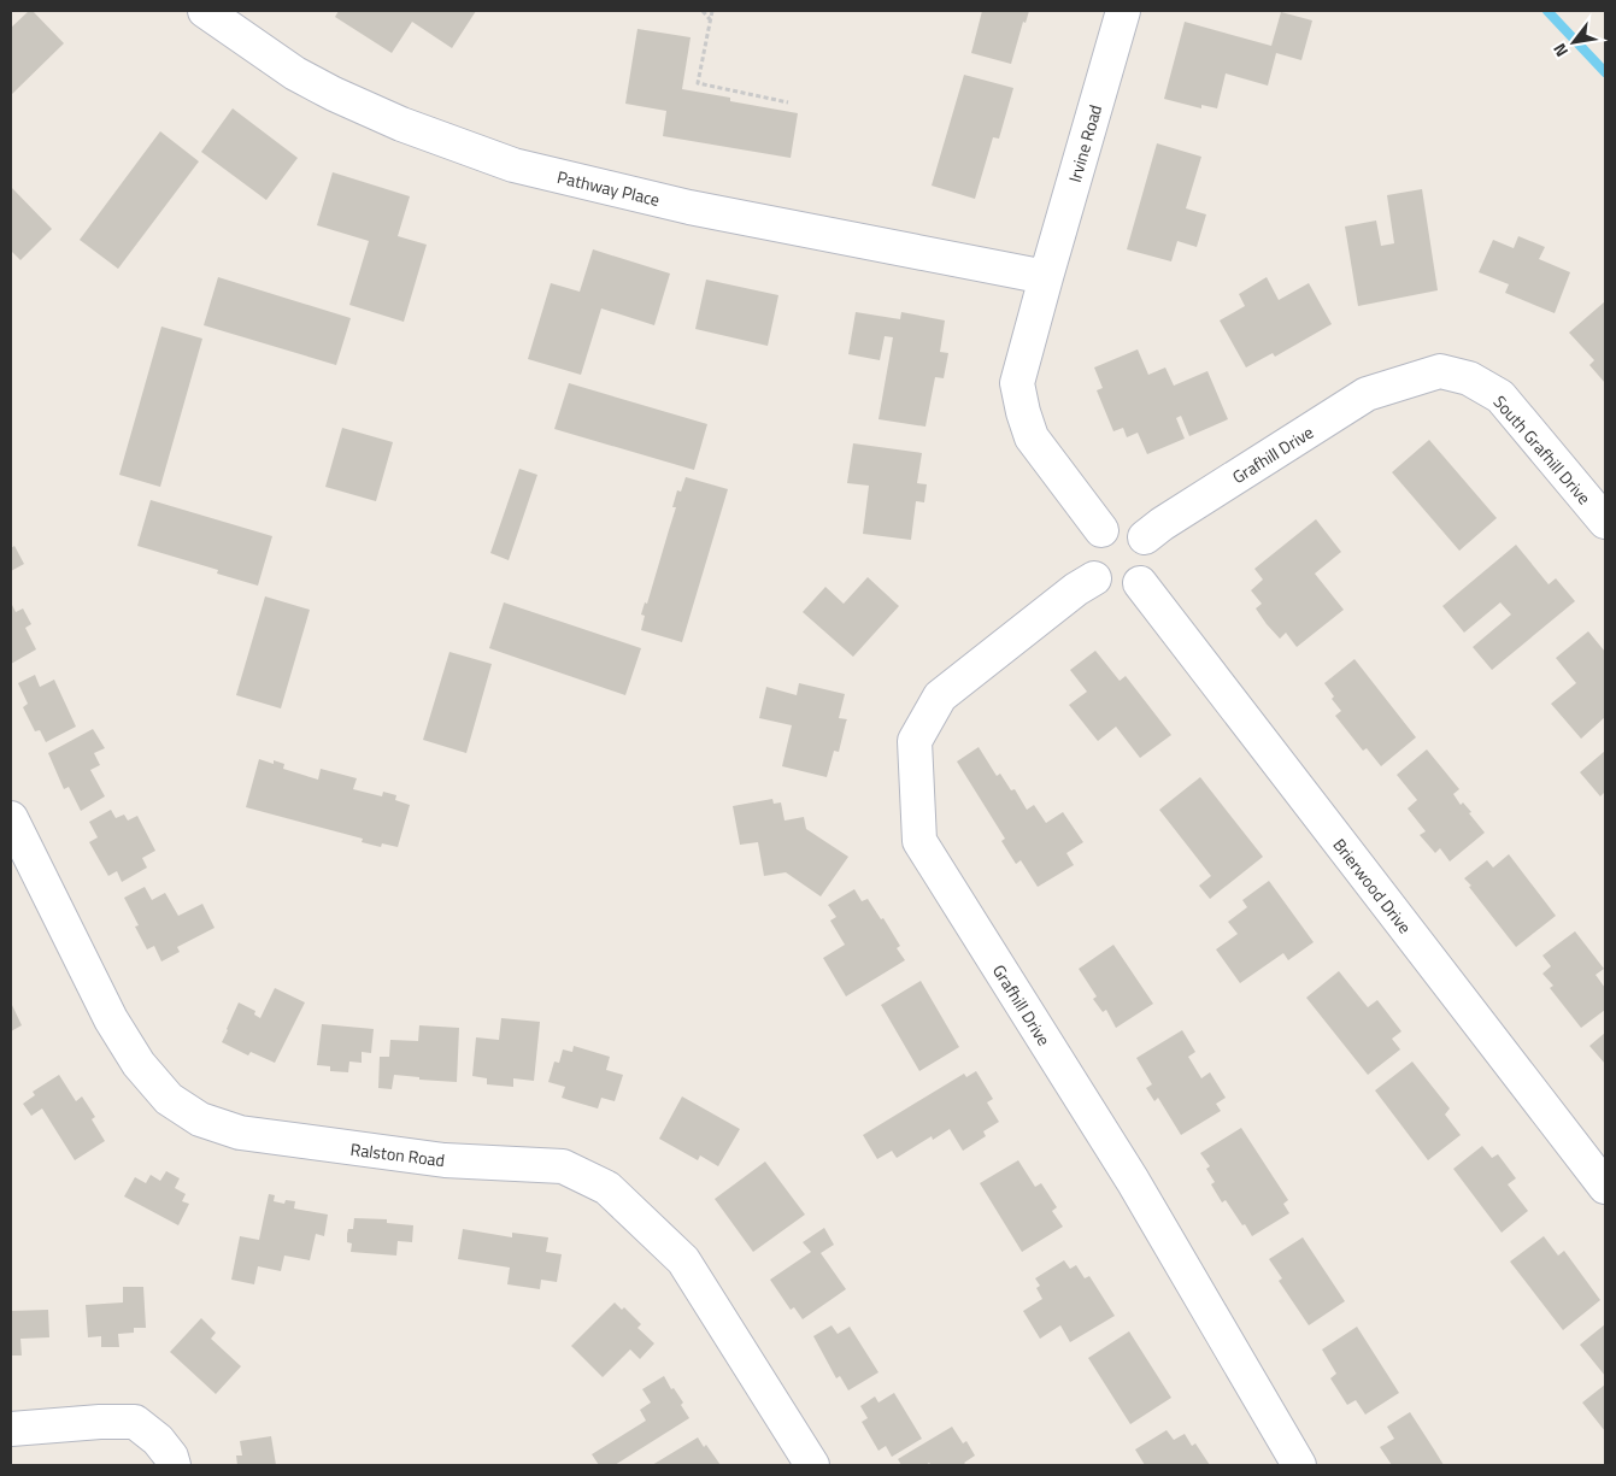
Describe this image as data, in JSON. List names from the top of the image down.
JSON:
{
  "streets": {
    "street": [
      "Irvine Road",
      "Pathway Place",
      "South Grafhill Drive",
      "Grafhill Drive",
      "Brierwood Drive",
      "Ralston Road"
    ]
  },
  "crossings": [
    ["Irvine Road", "Pathway Place"],
    ["Irvine Road", "Grafhill Drive"],
    ["Irvine Road", "Brierwood Drive"],
    ["South Grafhill Drive", "Grafhill Drive"],
    ["Grafhill Drive", "Brierwood Drive"]
  ],
  "north": "bottom left"
}
